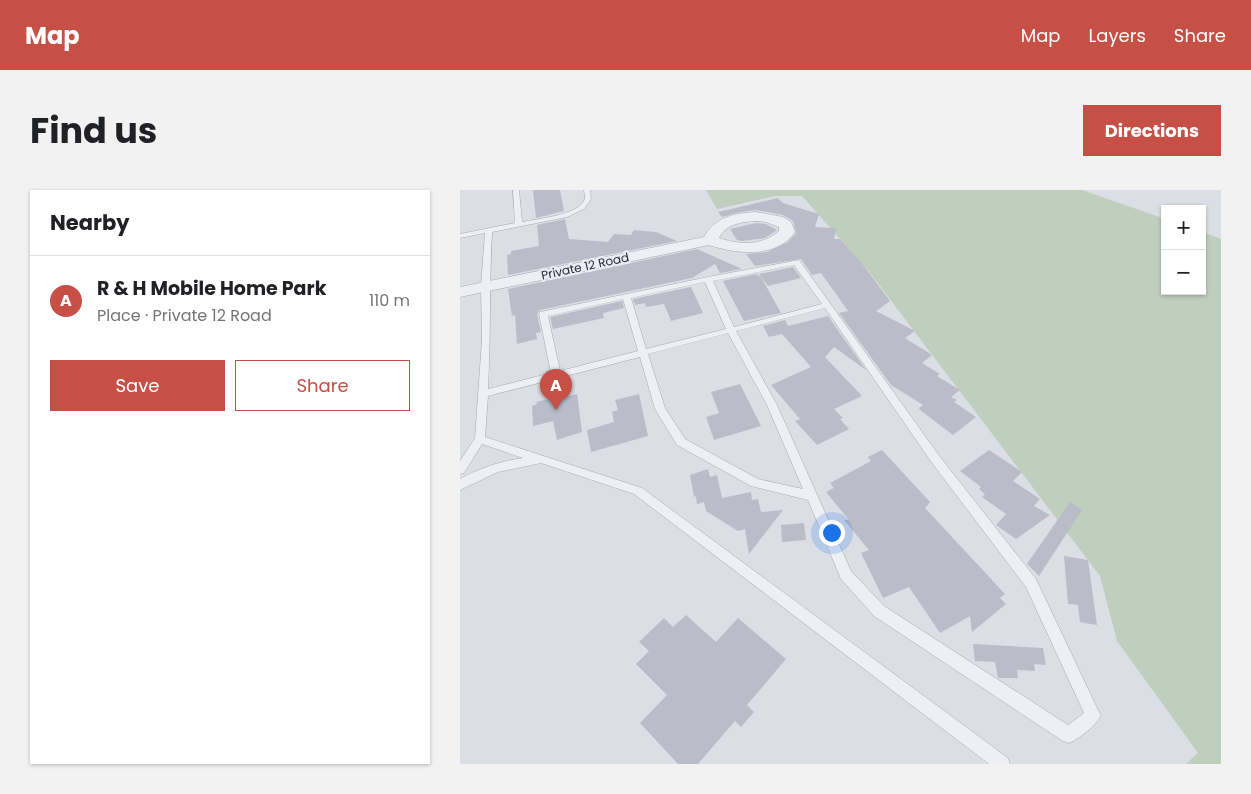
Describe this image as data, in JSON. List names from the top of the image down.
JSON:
{
  "streets": {
    "street": ["Private 12 Road"]
  },
  "page": {
    "header": "Map",
    "nav": ["Map", "Layers", "Share"],
    "title": "Find us",
    "buttons": [
      "Directions",
      ["Save", "Share"]
    ],
    "heading": "Nearby",
    "map_buttons": ["+", "−"],
    "list": [
      {
        "mark": "A",
        "name": "R & H Mobile Home Park",
        "note": "Place · Private 12 Road",
        "value": "110 m"
      }
    ],
    "pins": "A"
  }
}
